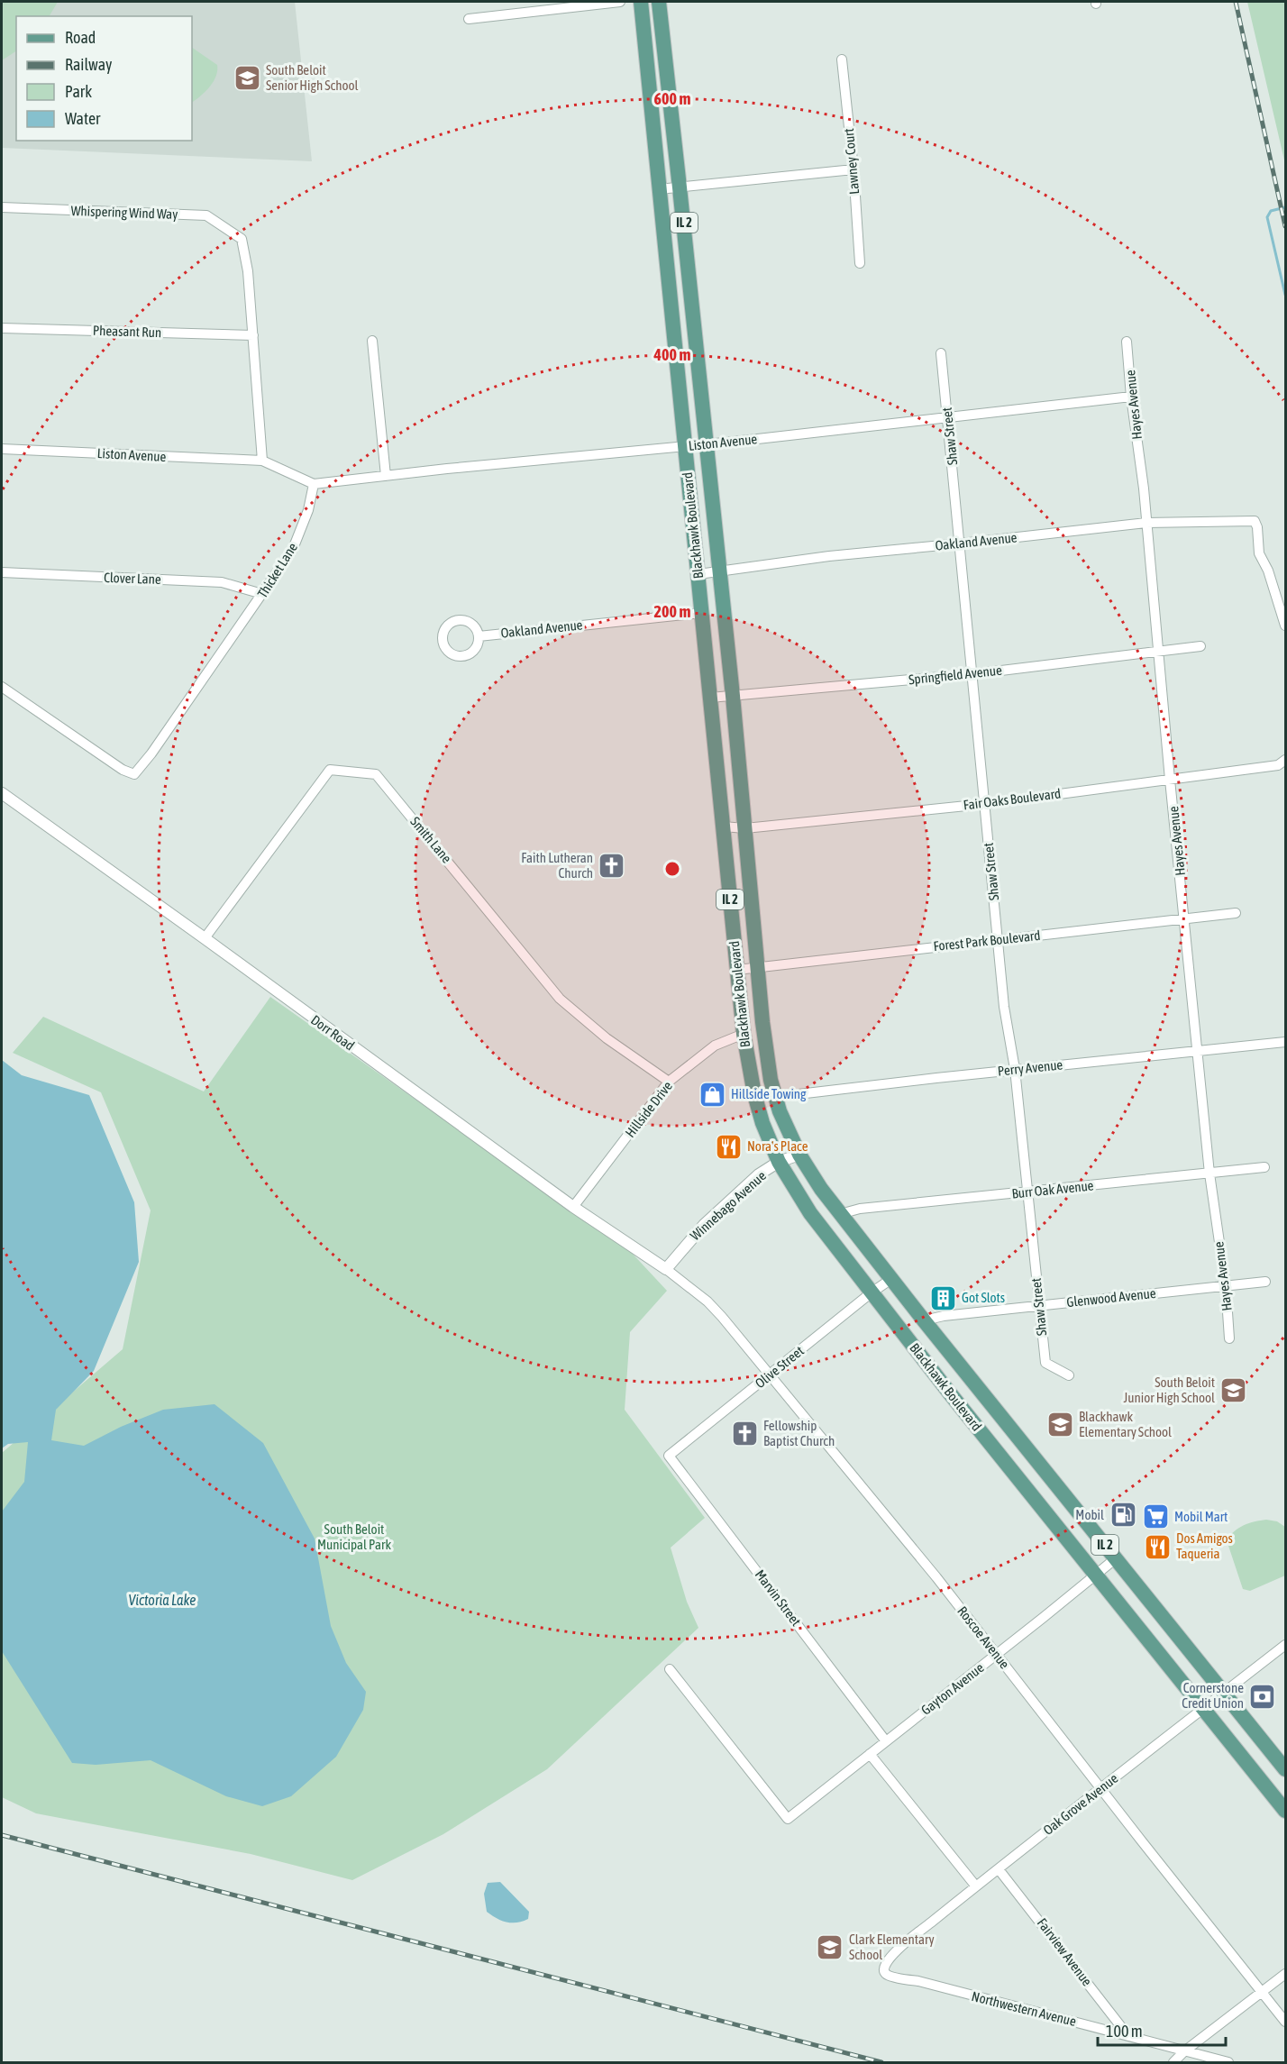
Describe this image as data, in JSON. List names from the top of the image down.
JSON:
{
  "streets": {
    "main road": ["IL 2", "Blackhawk Boulevard"],
    "street": [
      "Lawney Court",
      "Whispering Wind Way",
      "Pheasant Run",
      "Hayes Avenue",
      "Shaw Street",
      "Liston Avenue",
      "Oakland Avenue",
      "Thicket Lane",
      "Clover Lane",
      "Springfield Avenue",
      "Fair Oaks Boulevard",
      "Smith Lane",
      "Forest Park Boulevard",
      "Dorr Road",
      "Perry Avenue",
      "Hillside Drive",
      "Burr Oak Avenue",
      "Winnebago Avenue",
      "Glenwood Avenue",
      "Olive Street",
      "Marvin Street",
      "Roscoe Avenue",
      "Gayton Avenue",
      "Oak Grove Avenue",
      "Fairview Avenue",
      "Northwestern Avenue"
    ]
  },
  "crossings": [
    ["Whispering Wind Way", "Pheasant Run"],
    ["Hayes Avenue", "Liston Avenue"],
    ["Hayes Avenue", "Oakland Avenue"],
    ["Hayes Avenue", "Springfield Avenue"],
    ["Hayes Avenue", "Fair Oaks Boulevard"],
    ["Hayes Avenue", "Forest Park Boulevard"],
    ["Hayes Avenue", "Perry Avenue"],
    ["Hayes Avenue", "Burr Oak Avenue"],
    ["Hayes Avenue", "Glenwood Avenue"],
    ["Shaw Street", "Liston Avenue"],
    ["Shaw Street", "Oakland Avenue"],
    ["Shaw Street", "Springfield Avenue"],
    ["Shaw Street", "Fair Oaks Boulevard"],
    ["Shaw Street", "Forest Park Boulevard"],
    ["Shaw Street", "Perry Avenue"],
    ["Shaw Street", "Burr Oak Avenue"],
    ["Shaw Street", "Glenwood Avenue"],
    ["Liston Avenue", "Blackhawk Boulevard"],
    ["Liston Avenue", "Thicket Lane"],
    ["Blackhawk Boulevard", "Oakland Avenue"],
    ["Blackhawk Boulevard", "Springfield Avenue"],
    ["Blackhawk Boulevard", "Fair Oaks Boulevard"],
    ["Blackhawk Boulevard", "Forest Park Boulevard"],
    ["Blackhawk Boulevard", "Perry Avenue"],
    ["Blackhawk Boulevard", "Hillside Drive"],
    ["Blackhawk Boulevard", "Burr Oak Avenue"],
    ["Blackhawk Boulevard", "Winnebago Avenue"],
    ["Blackhawk Boulevard", "Glenwood Avenue"],
    ["Blackhawk Boulevard", "Olive Street"],
    ["Blackhawk Boulevard", "Gayton Avenue"],
    ["Blackhawk Boulevard", "Oak Grove Avenue"],
    ["Thicket Lane", "Clover Lane"],
    ["Smith Lane", "Dorr Road"],
    ["Smith Lane", "Hillside Drive"],
    ["Dorr Road", "Hillside Drive"],
    ["Dorr Road", "Winnebago Avenue"],
    ["Dorr Road", "Roscoe Avenue"],
    ["Winnebago Avenue", "Roscoe Avenue"],
    ["Olive Street", "Marvin Street"],
    ["Olive Street", "Roscoe Avenue"],
    ["Marvin Street", "Gayton Avenue"],
    ["Roscoe Avenue", "Gayton Avenue"],
    ["Roscoe Avenue", "Oak Grove Avenue"],
    ["Oak Grove Avenue", "Fairview Avenue"],
    ["Oak Grove Avenue", "Northwestern Avenue"],
    ["Fairview Avenue", "Northwestern Avenue"]
  ],
  "water": ["Victoria Lake"],
  "parks": ["South Beloit Municipal Park"],
  "places": {
    "school or university": [
      "South Beloit Senior High School",
      "South Beloit Junior High School",
      "Blackhawk Elementary School",
      "Clark Elementary School"
    ],
    "church": ["Faith Lutheran Church", "Fellowship Baptist Church"],
    "shop": ["Hillside Towing"],
    "restaurant": ["Nora's Place", "Dos Amigos Taqueria"],
    "building": ["Got Slots"],
    "fuel station": ["Mobil"],
    "supermarket": ["Mobil Mart"],
    "bank": ["Cornerstone Credit Union"]
  },
  "legend": [
    "Road",
    "Railway",
    "Park",
    "Water"
  ],
  "scale_bar": "100 m",
  "rings": ["600 m", "400 m", "200 m"]
}
